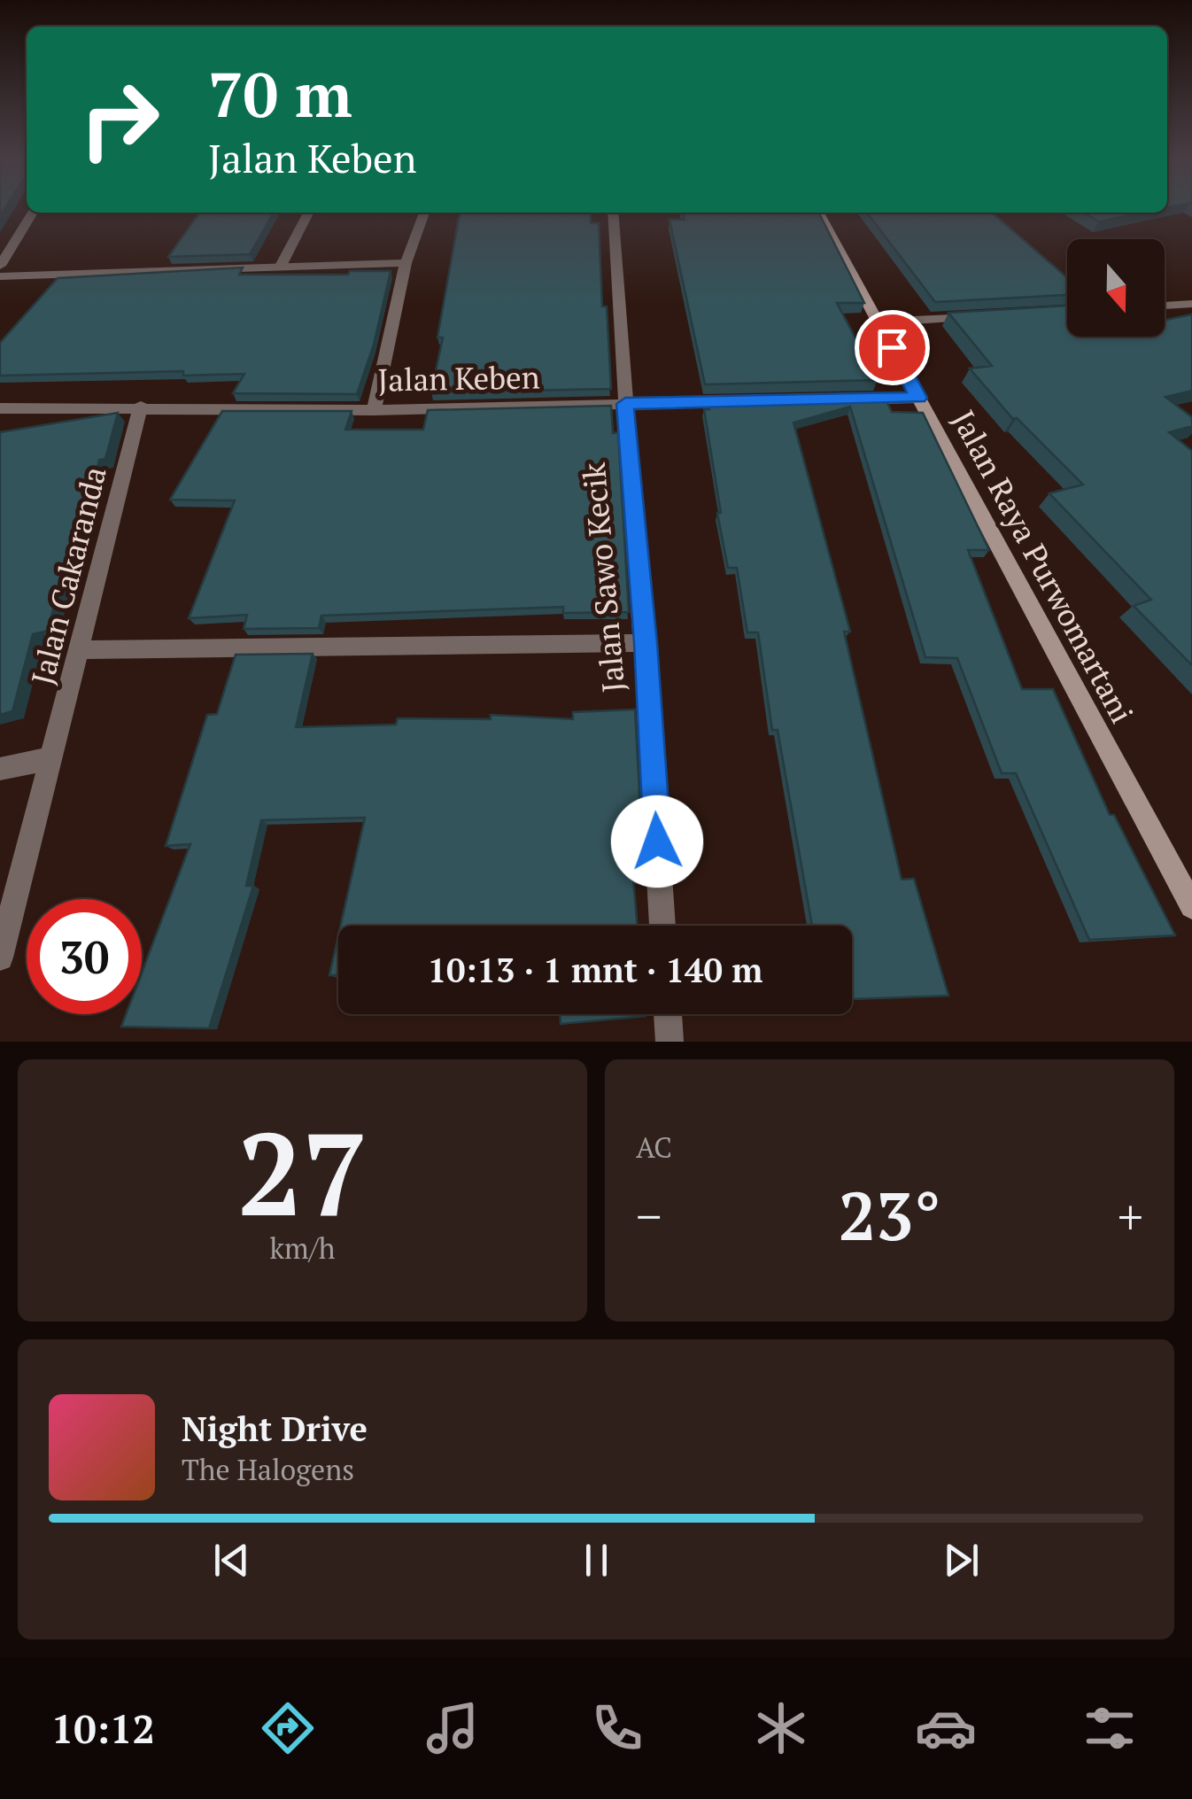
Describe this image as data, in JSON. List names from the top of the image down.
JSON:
{
  "streets": {
    "street": [
      "Jalan Keben",
      "Jalan Raya Purwomartani",
      "Jalan Cakaranda",
      "Jalan Sawo Kecik"
    ]
  },
  "crossings": [
    ["Jalan Keben", "Jalan Raya Purwomartani"],
    ["Jalan Keben", "Jalan Cakaranda"],
    ["Jalan Keben", "Jalan Sawo Kecik"]
  ],
  "north": "bottom",
  "page": {
    "turn": ["70 m", "Jalan Keben"],
    "limit": "30",
    "trip": "10:13 · 1 mnt · 140 m",
    "tile": [
      ["27", "km/h"],
      "AC"
    ],
    "heat": ["−", "23°", "+"],
    "song": ["Night Drive", "The Halogens"],
    "tabs": "10:12"
  }
}
